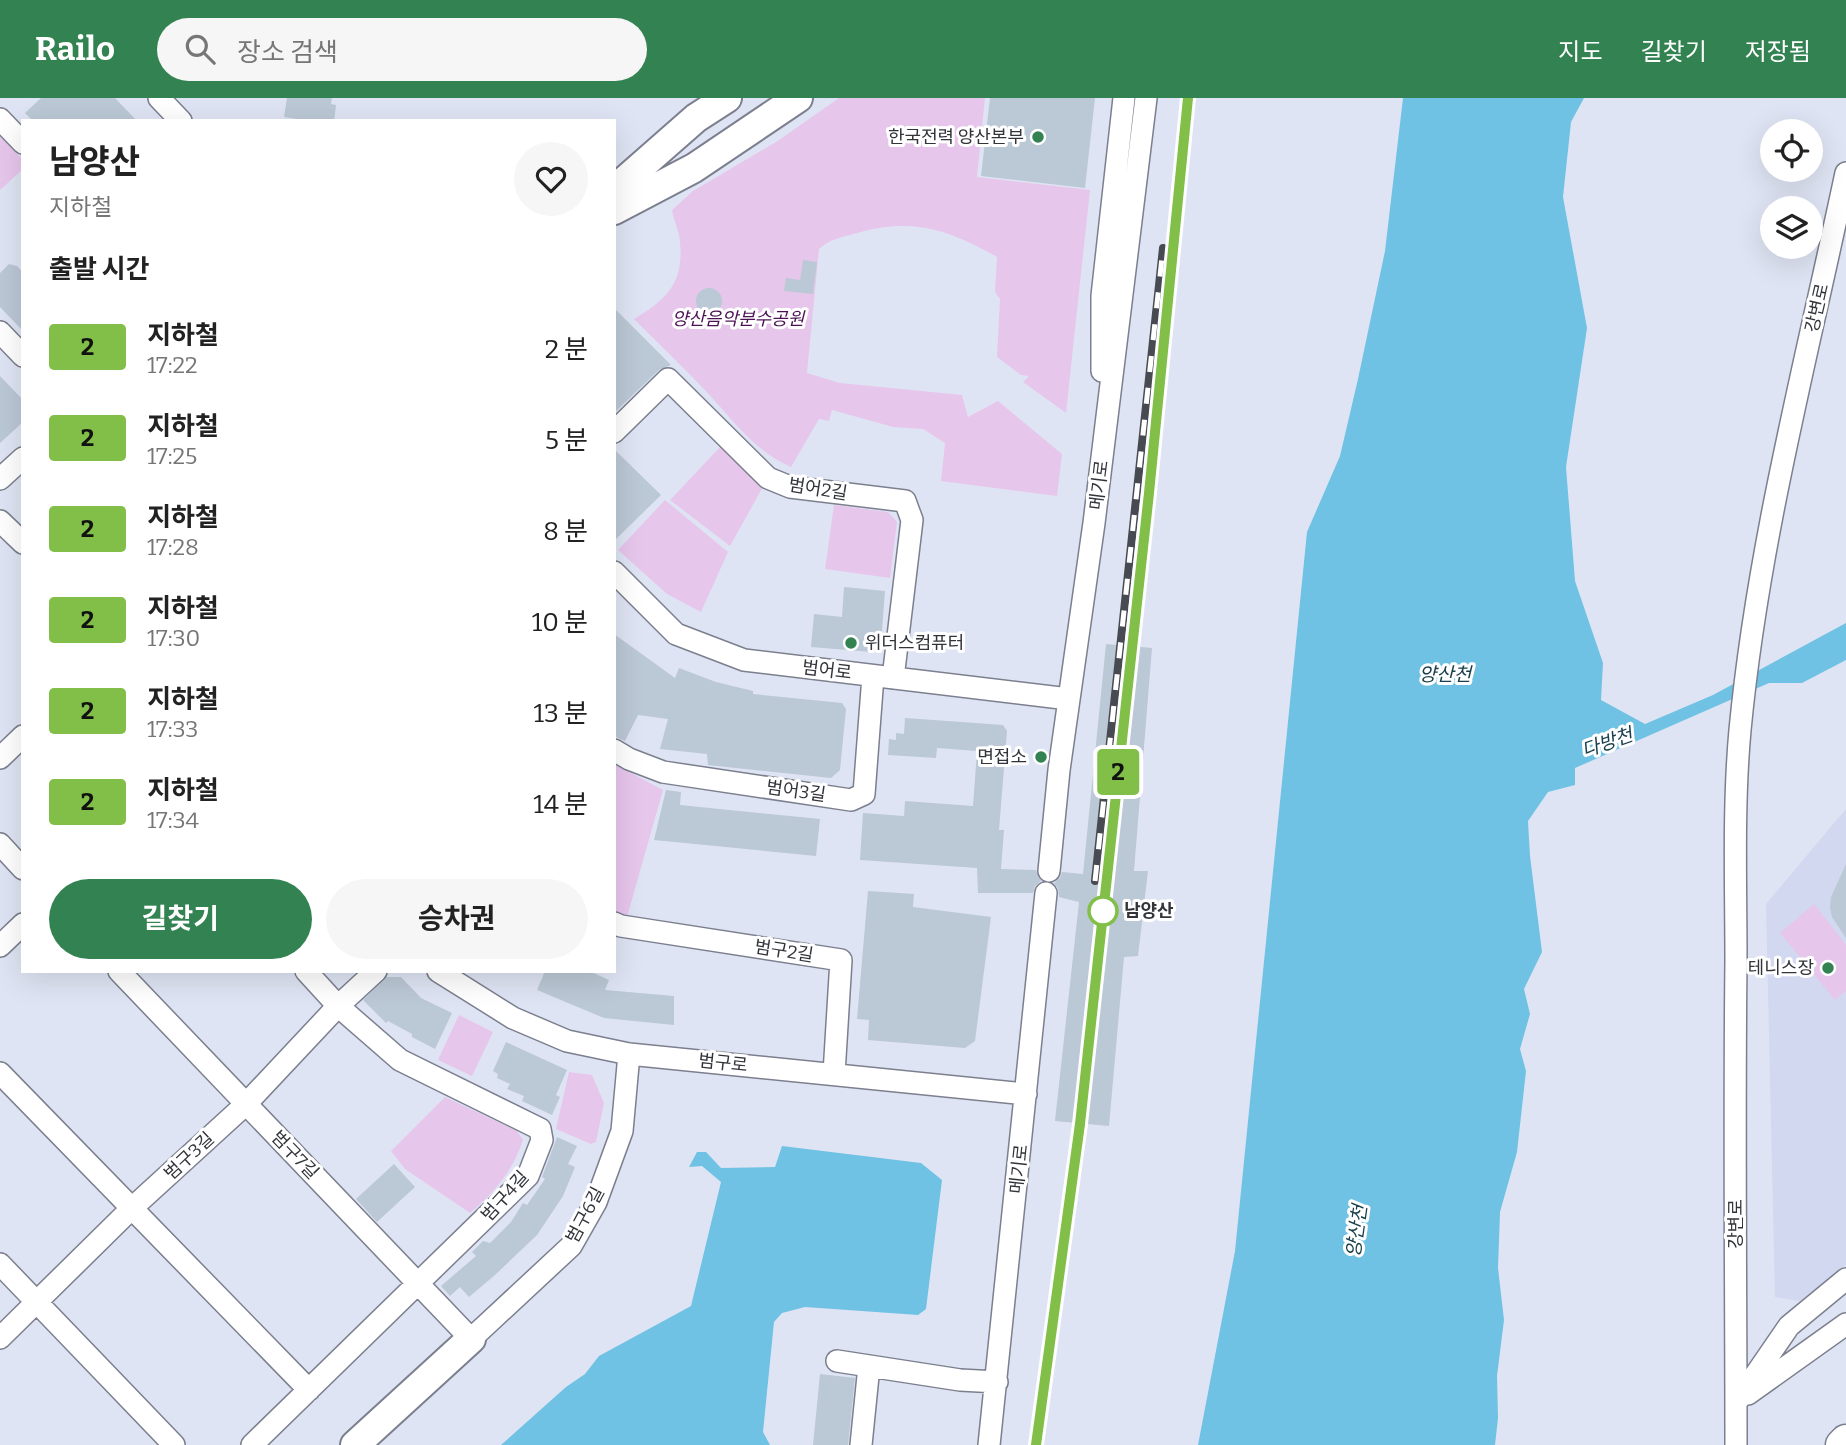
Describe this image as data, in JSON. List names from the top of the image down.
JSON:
{
  "streets": {
    "street": [
      "강변로",
      "메기로",
      "범어2길",
      "범어로",
      "범어3길",
      "범구2길",
      "범구로",
      "범구7길",
      "범구3길",
      "범구4길",
      "범구6길"
    ]
  },
  "crossings": [
    ["메기로", "범어로"],
    ["메기로", "범구로"],
    ["범어2길", "범어로"],
    ["범어2길", "범어3길"],
    ["범어로", "범어3길"],
    ["범구2길", "범구로"],
    ["범구로", "범구6길"],
    ["범구7길", "범구3길"],
    ["범구7길", "범구4길"],
    ["범구7길", "범구6길"],
    ["범구3길", "범구4길"]
  ],
  "water": ["양산천", "다방천"],
  "parks": ["양산음악분수공원"],
  "places": [
    "한국전력 양산본부",
    "위더스컴퓨터",
    "면접소",
    "남양산",
    "테니스장"
  ],
  "lines": ["metro line 2"],
  "page": {
    "header": "Railo",
    "search": "장소 검색",
    "nav": ["지도", "길찾기", "저장됨"],
    "on_map": "2",
    "heading": [
      ["남양산", "지하철"],
      "출발 시간"
    ],
    "list": [
      {
        "mark": "2",
        "name": "지하철",
        "note": "17:22",
        "value": "2 분"
      },
      {
        "mark": "2",
        "name": "지하철",
        "note": "17:25",
        "value": "5 분"
      },
      {
        "mark": "2",
        "name": "지하철",
        "note": "17:28",
        "value": "8 분"
      },
      {
        "mark": "2",
        "name": "지하철",
        "note": "17:30",
        "value": "10 분"
      },
      {
        "mark": "2",
        "name": "지하철",
        "note": "17:33",
        "value": "13 분"
      },
      {
        "mark": "2",
        "name": "지하철",
        "note": "17:34",
        "value": "14 분"
      }
    ],
    "buttons": ["길찾기", "승차권"]
  }
}
